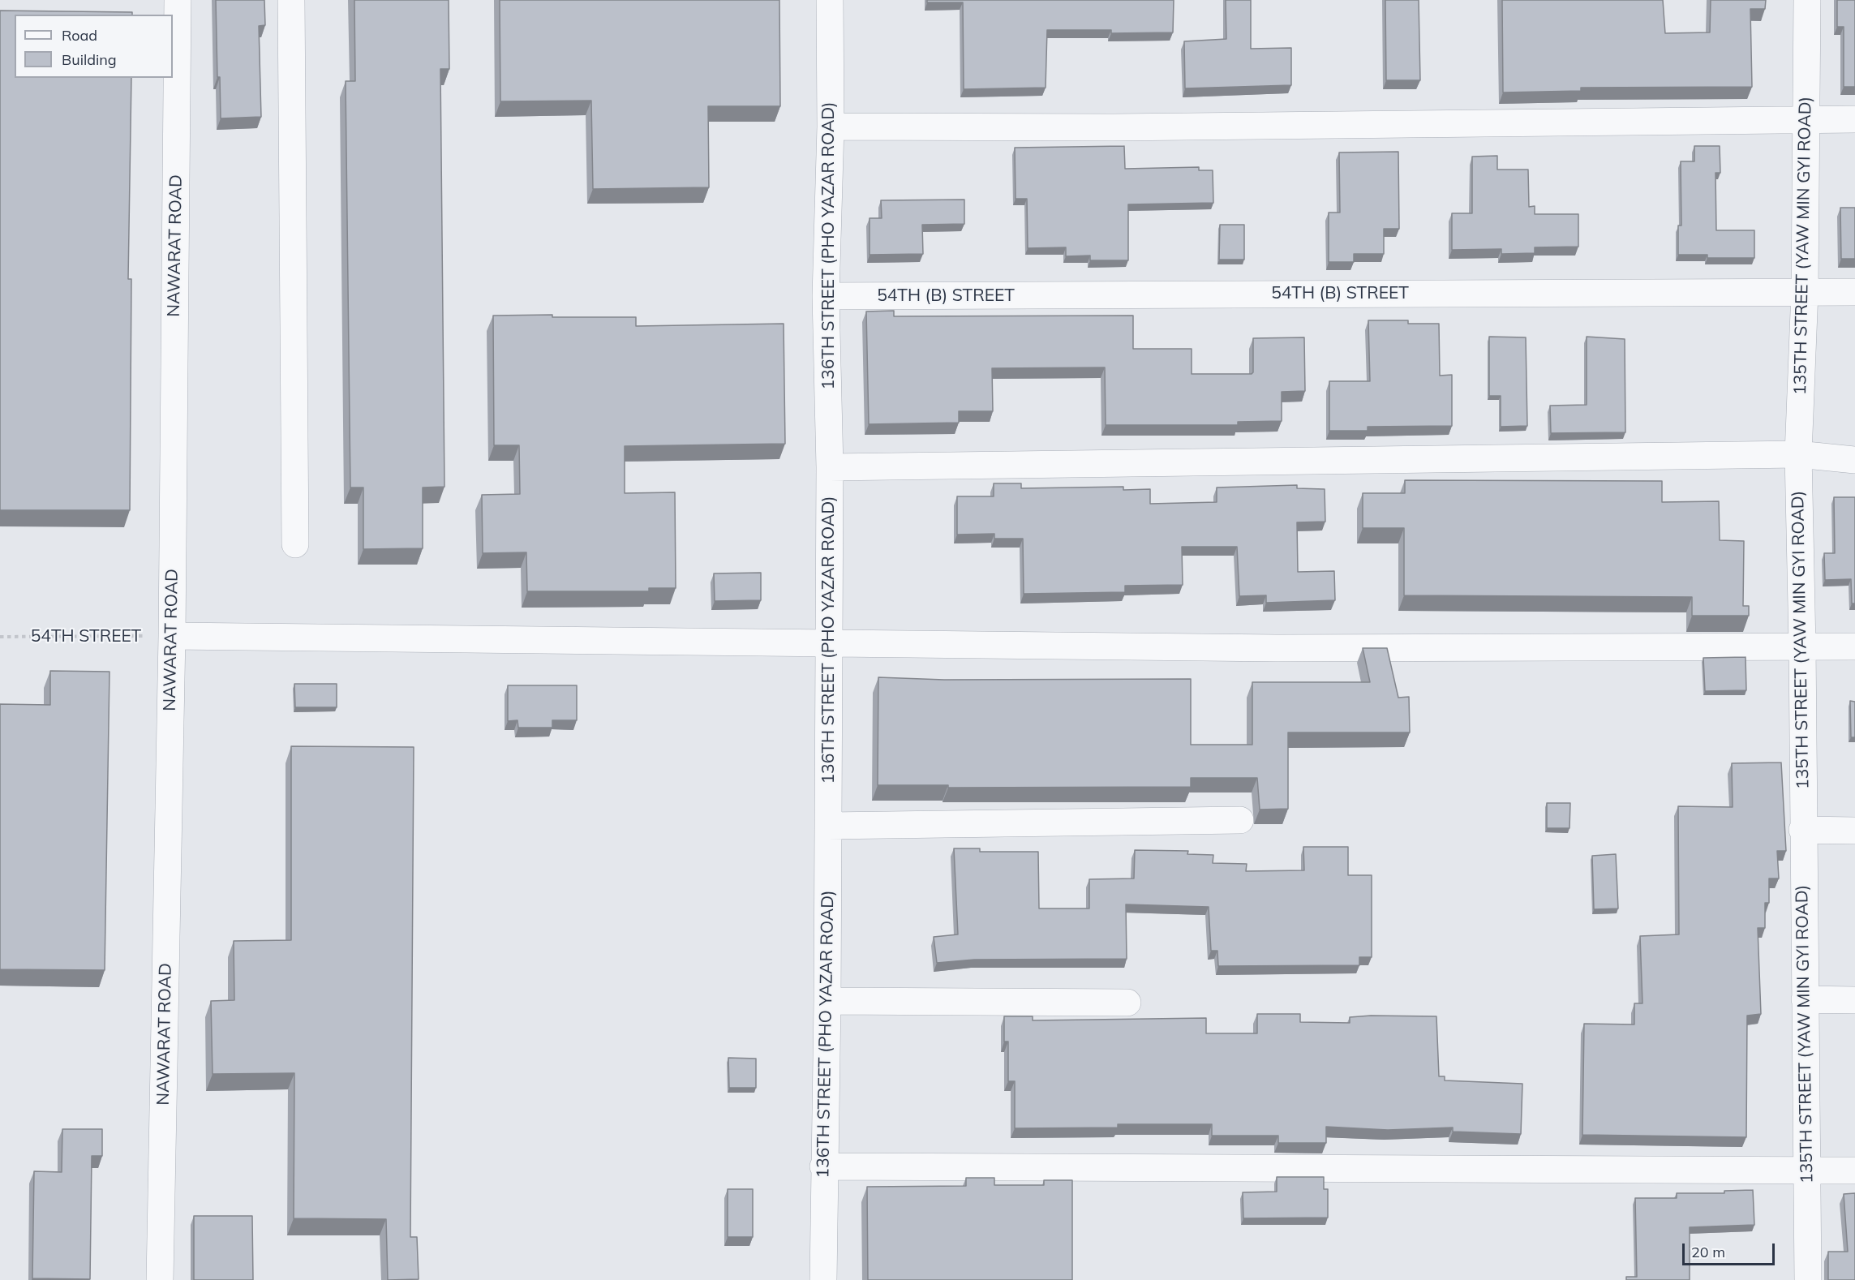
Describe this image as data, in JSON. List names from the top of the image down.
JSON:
{
  "streets": {
    "street": [
      "NAWARAT ROAD",
      "136TH STREET (PHO YAZAR ROAD)",
      "135TH STREET (YAW MIN GYI ROAD)",
      "54TH (B) STREET"
    ],
    "path": ["54TH STREET"]
  },
  "crossings": [
    ["NAWARAT ROAD", "54TH STREET"],
    ["136TH STREET (PHO YAZAR ROAD)", "54TH (B) STREET"],
    ["135TH STREET (YAW MIN GYI ROAD)", "54TH (B) STREET"]
  ],
  "legend": ["Road", "Building"],
  "scale_bar": "20 m"
}
